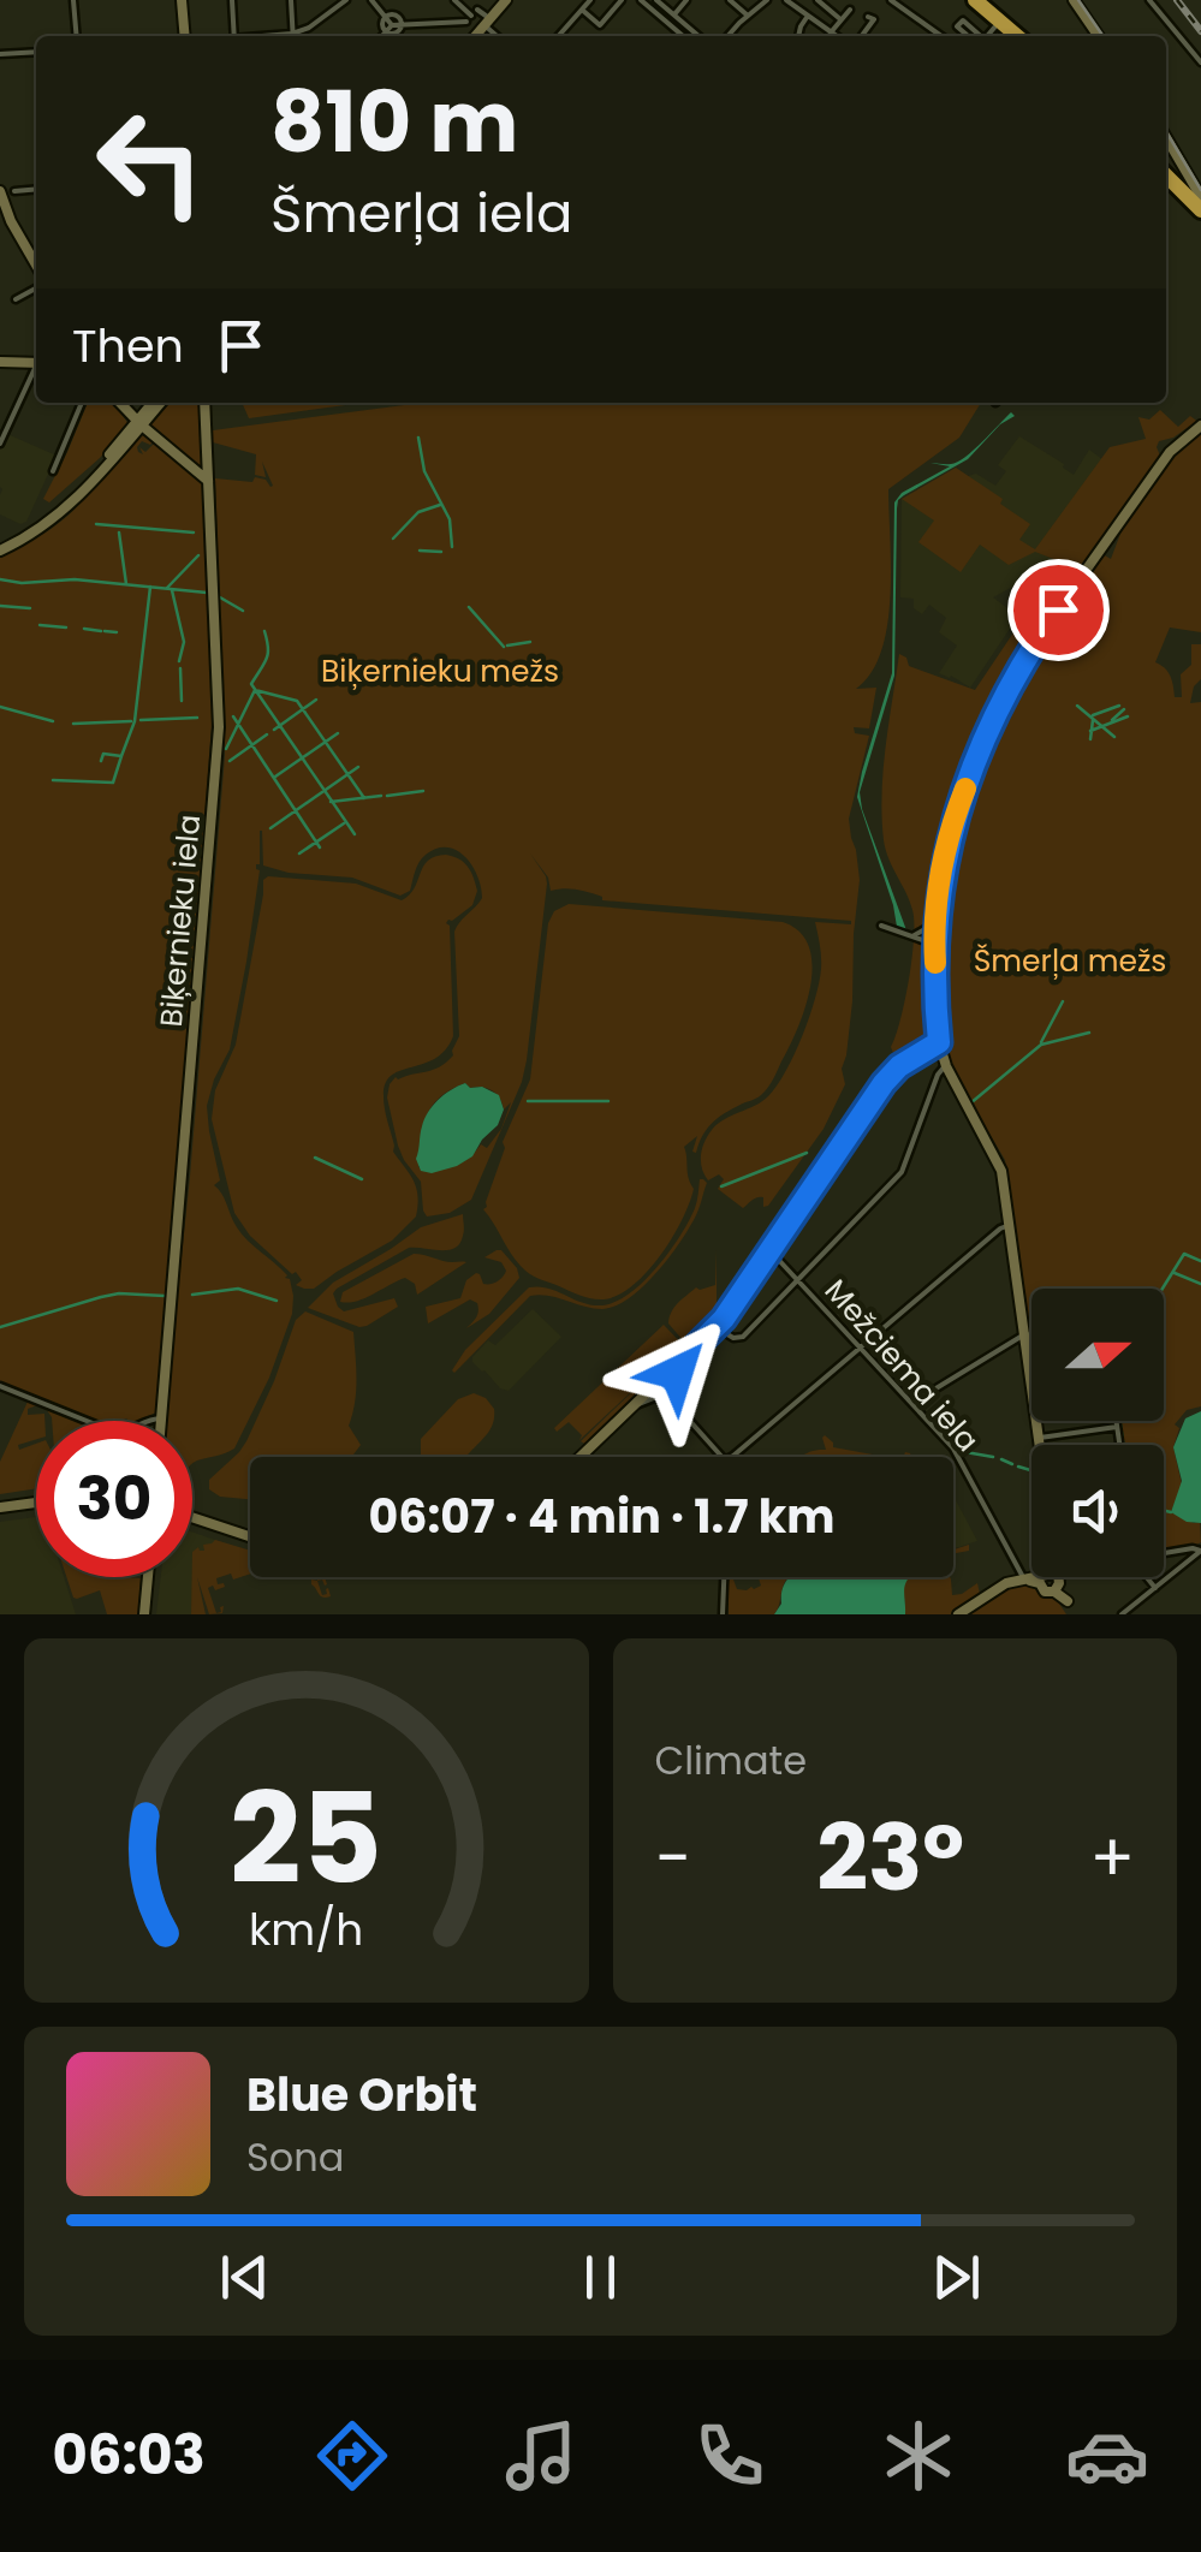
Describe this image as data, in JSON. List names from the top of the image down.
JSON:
{
  "streets": {
    "street": ["Biķernieku iela", "Mežciema iela"]
  },
  "parks": ["Biķernieku mežs", "Šmerļa mežs"],
  "north": "right",
  "page": {
    "turn": ["810 m", "Šmerļa iela"],
    "then": "Then",
    "limit": "30",
    "trip": "06:07 · 4 min · 1.7 km",
    "tile": "Climate",
    "heat": ["−", "23°", "+"],
    "song": ["Blue Orbit", "Sona"],
    "tabs": "06:03",
    "gauge": ["25", "km/h"]
  }
}
